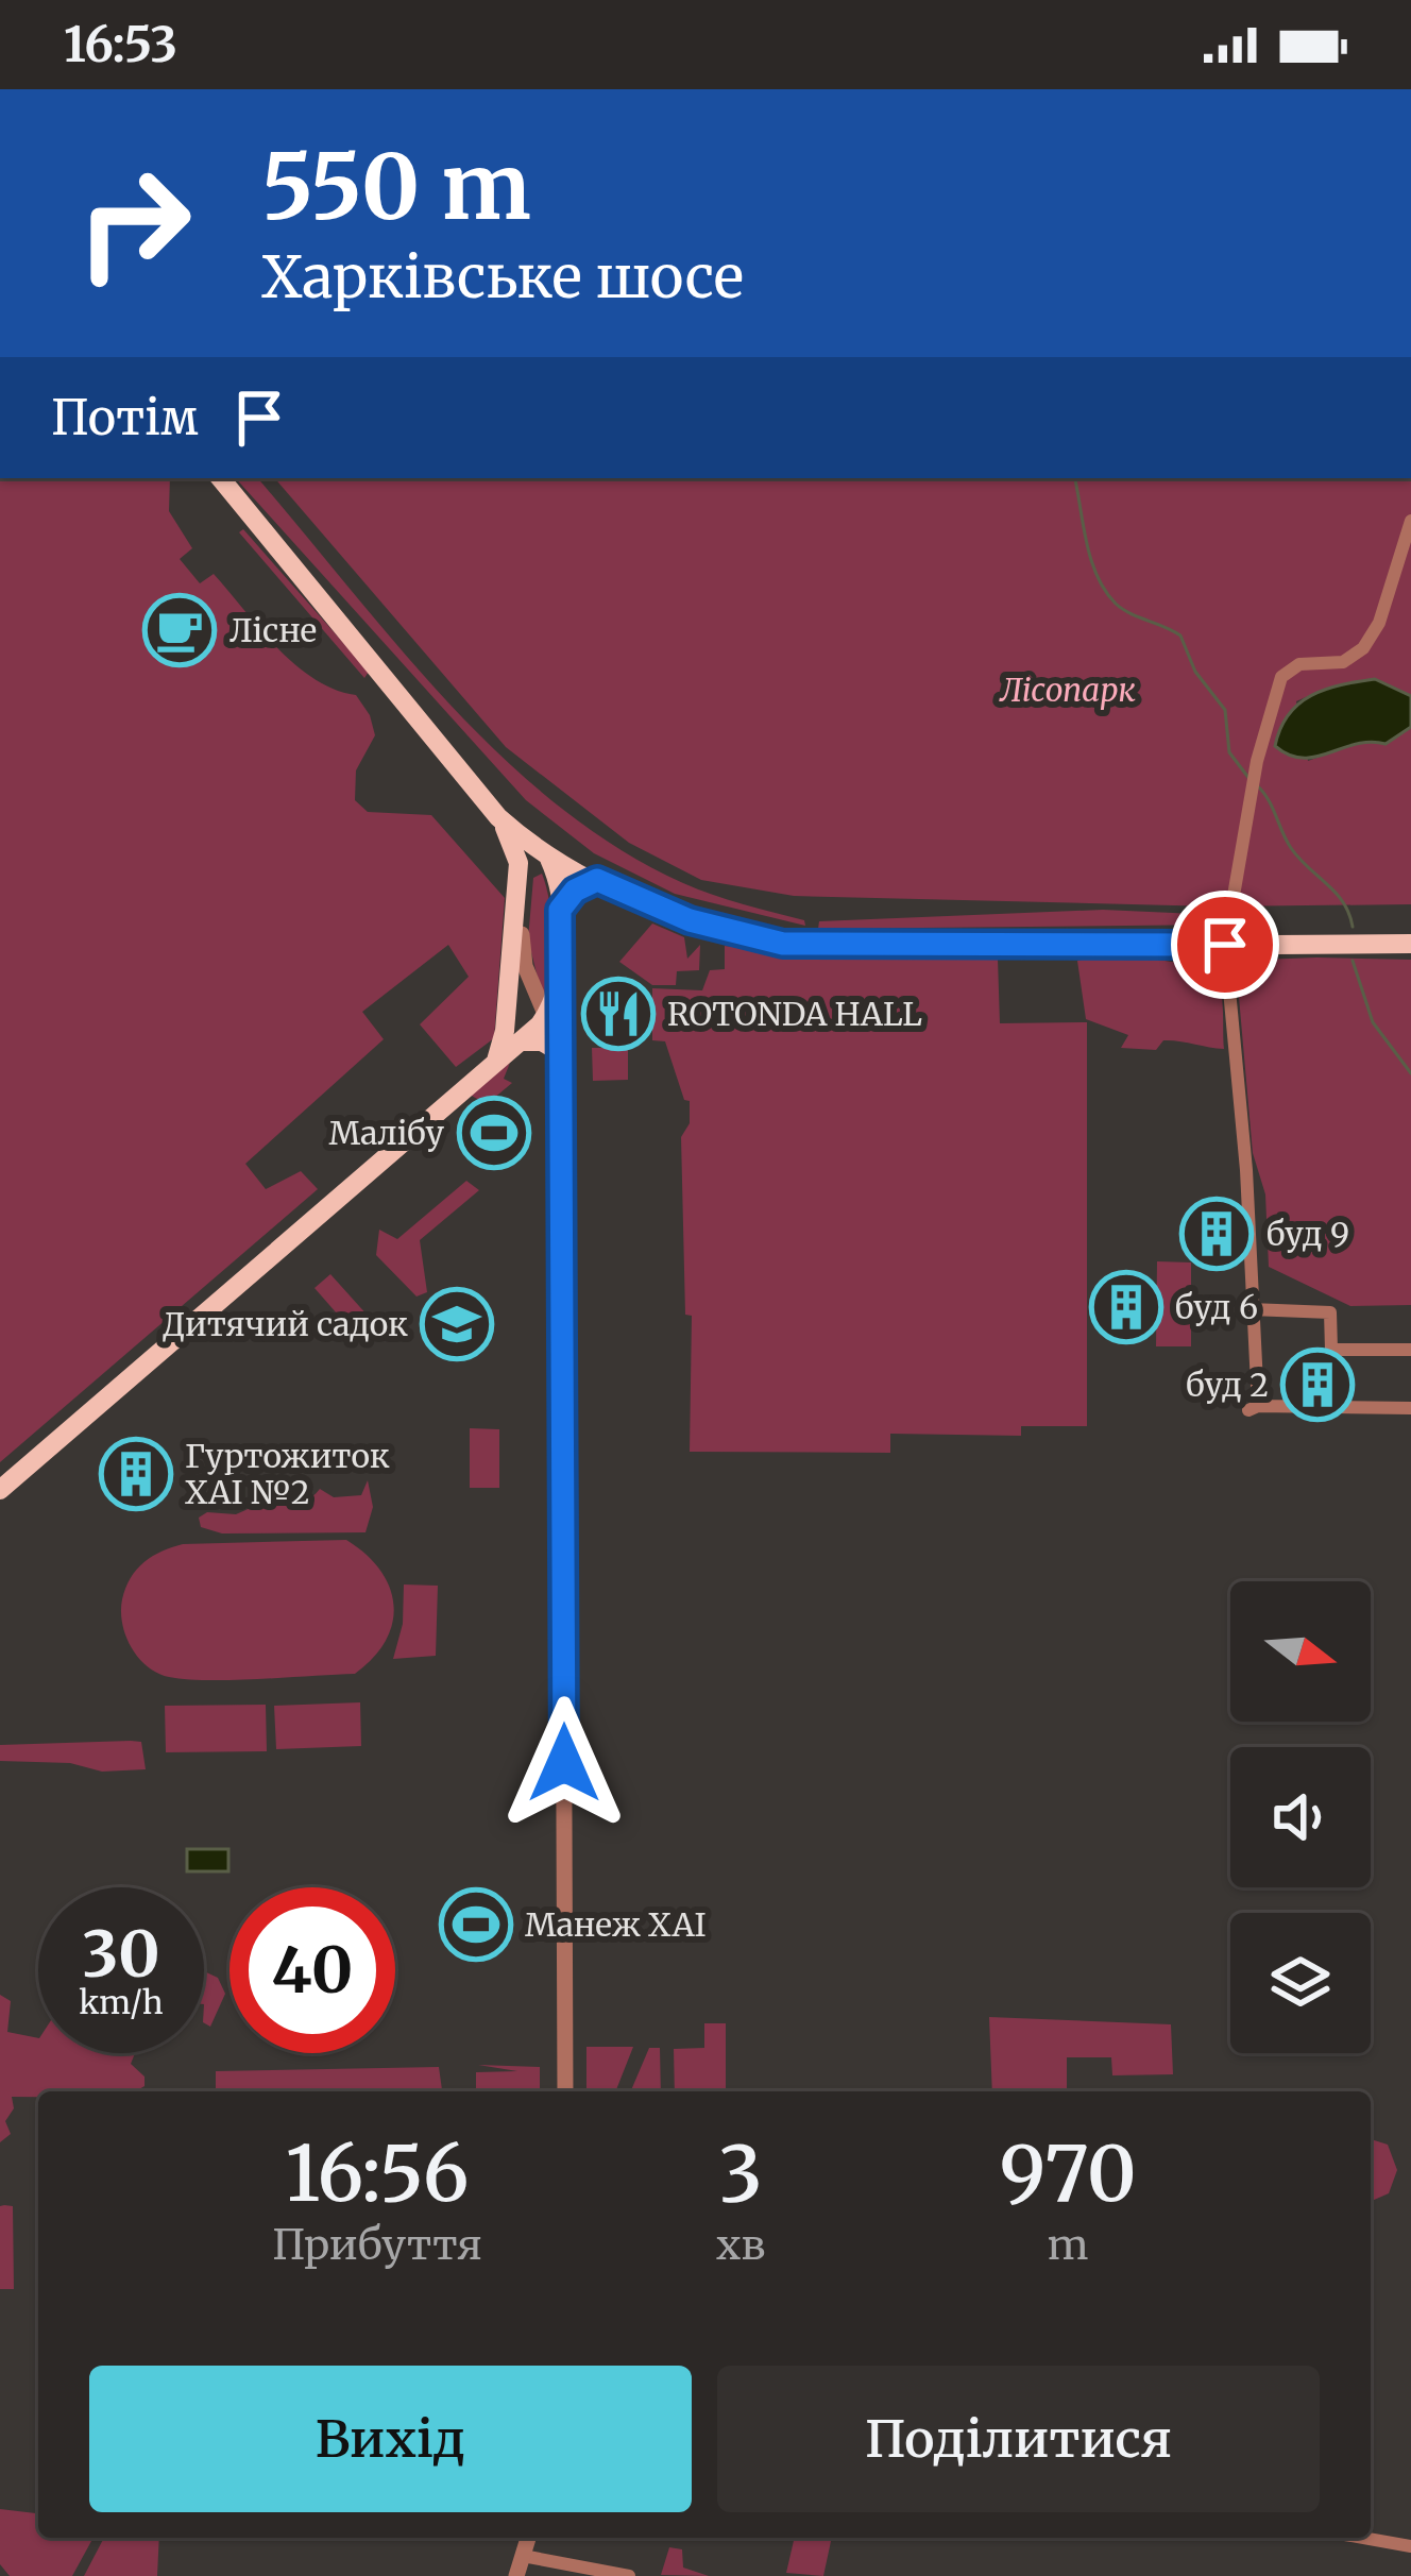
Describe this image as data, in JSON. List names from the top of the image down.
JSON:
{
  "parks": ["Лісопарк"],
  "places": {
    "cafe": ["Лісне"],
    "restaurant": ["ROTONDA HALL"],
    "sports": ["Малібу", "Манеж ХАІ"],
    "building": [
      "буд 9",
      "буд 6",
      "буд 2",
      "Гуртожиток ХАІ №2"
    ],
    "school or university": ["Дитячий садок"]
  },
  "north": "right",
  "page": {
    "status": "16:53",
    "turn": ["550 m", "Харківське шосе"],
    "then": "Потім",
    "speed": "30 km/h",
    "limit": "40",
    "eta": [
      "16:56",
      "Прибуття",
      "3",
      "хв",
      "970",
      "m"
    ],
    "buttons": ["Вихід", "Поділитися"]
  }
}
